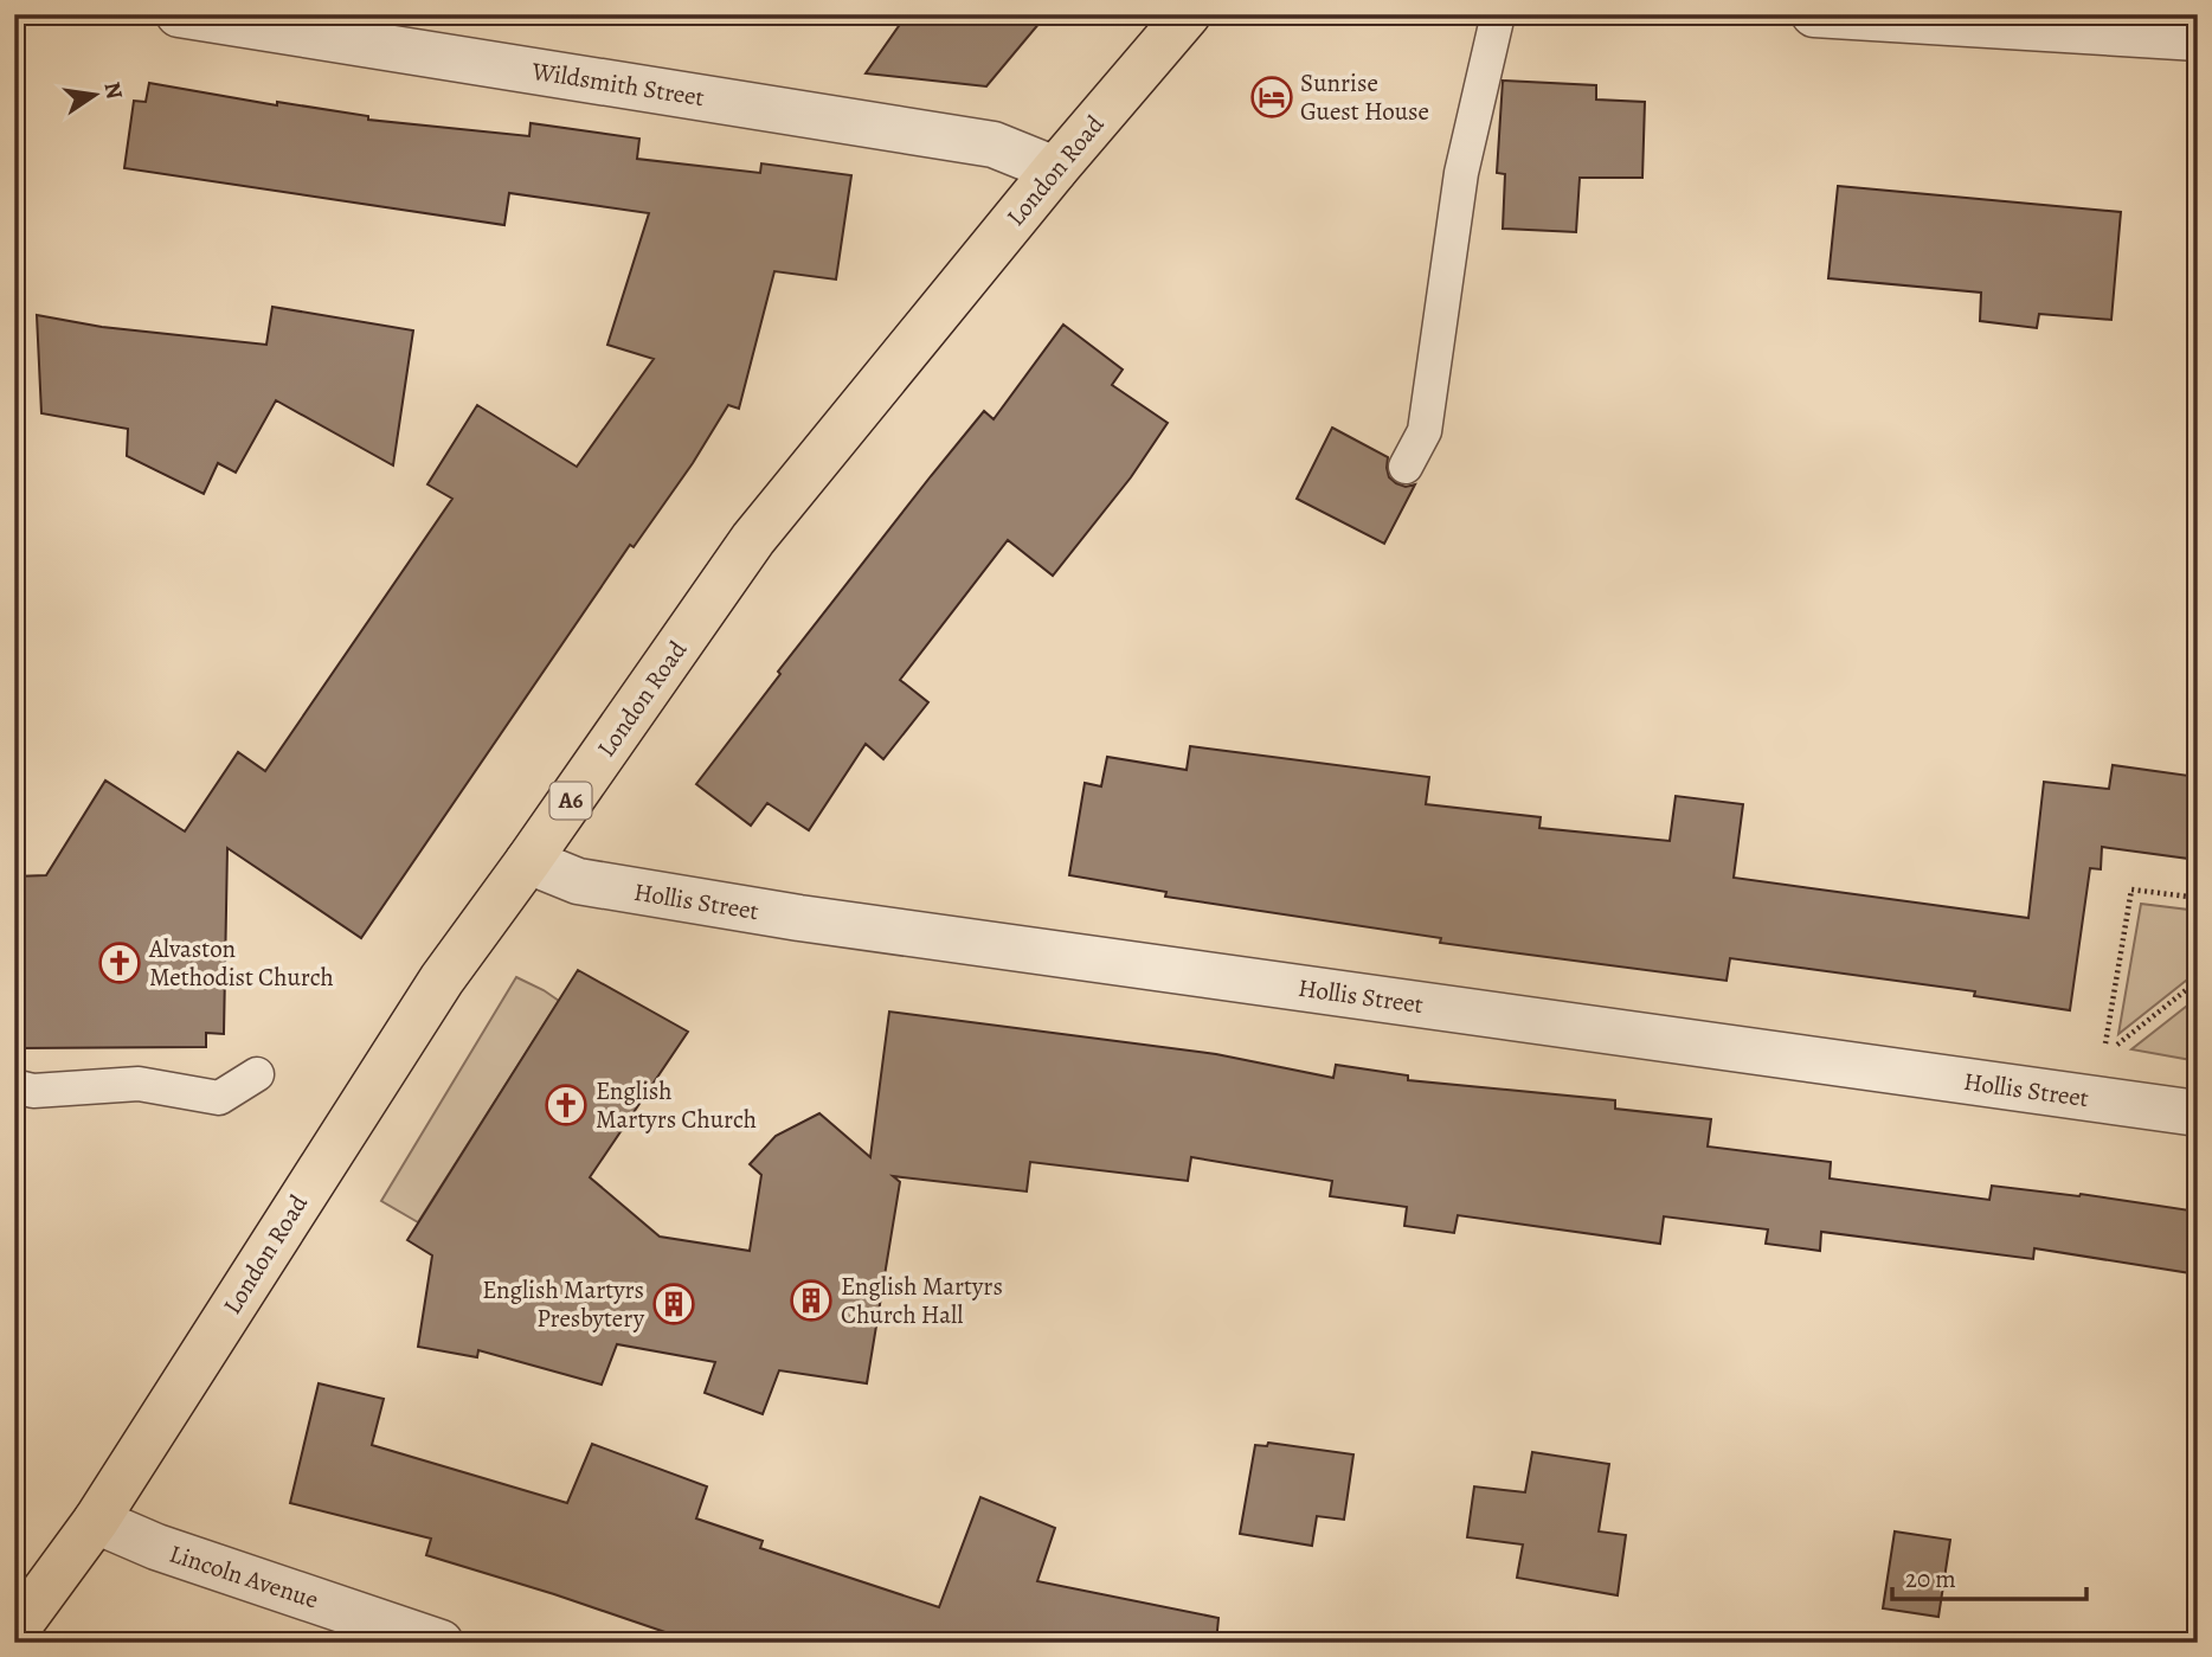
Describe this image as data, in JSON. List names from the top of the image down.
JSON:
{
  "streets": {
    "main road": ["London Road", "A6"],
    "street": ["Wildsmith Street", "Hollis Street", "Lincoln Avenue"]
  },
  "crossings": [
    ["Wildsmith Street", "London Road"],
    ["London Road", "Hollis Street"],
    ["London Road", "Lincoln Avenue"]
  ],
  "places": {
    "hotel": ["Sunrise Guest House"],
    "church": ["Alvaston Methodist Church", "English Martyrs Church"],
    "building": ["English Martyrs Church Hall", "English Martyrs Presbytery"]
  },
  "scale_bar": "20 m",
  "north": "right"
}
